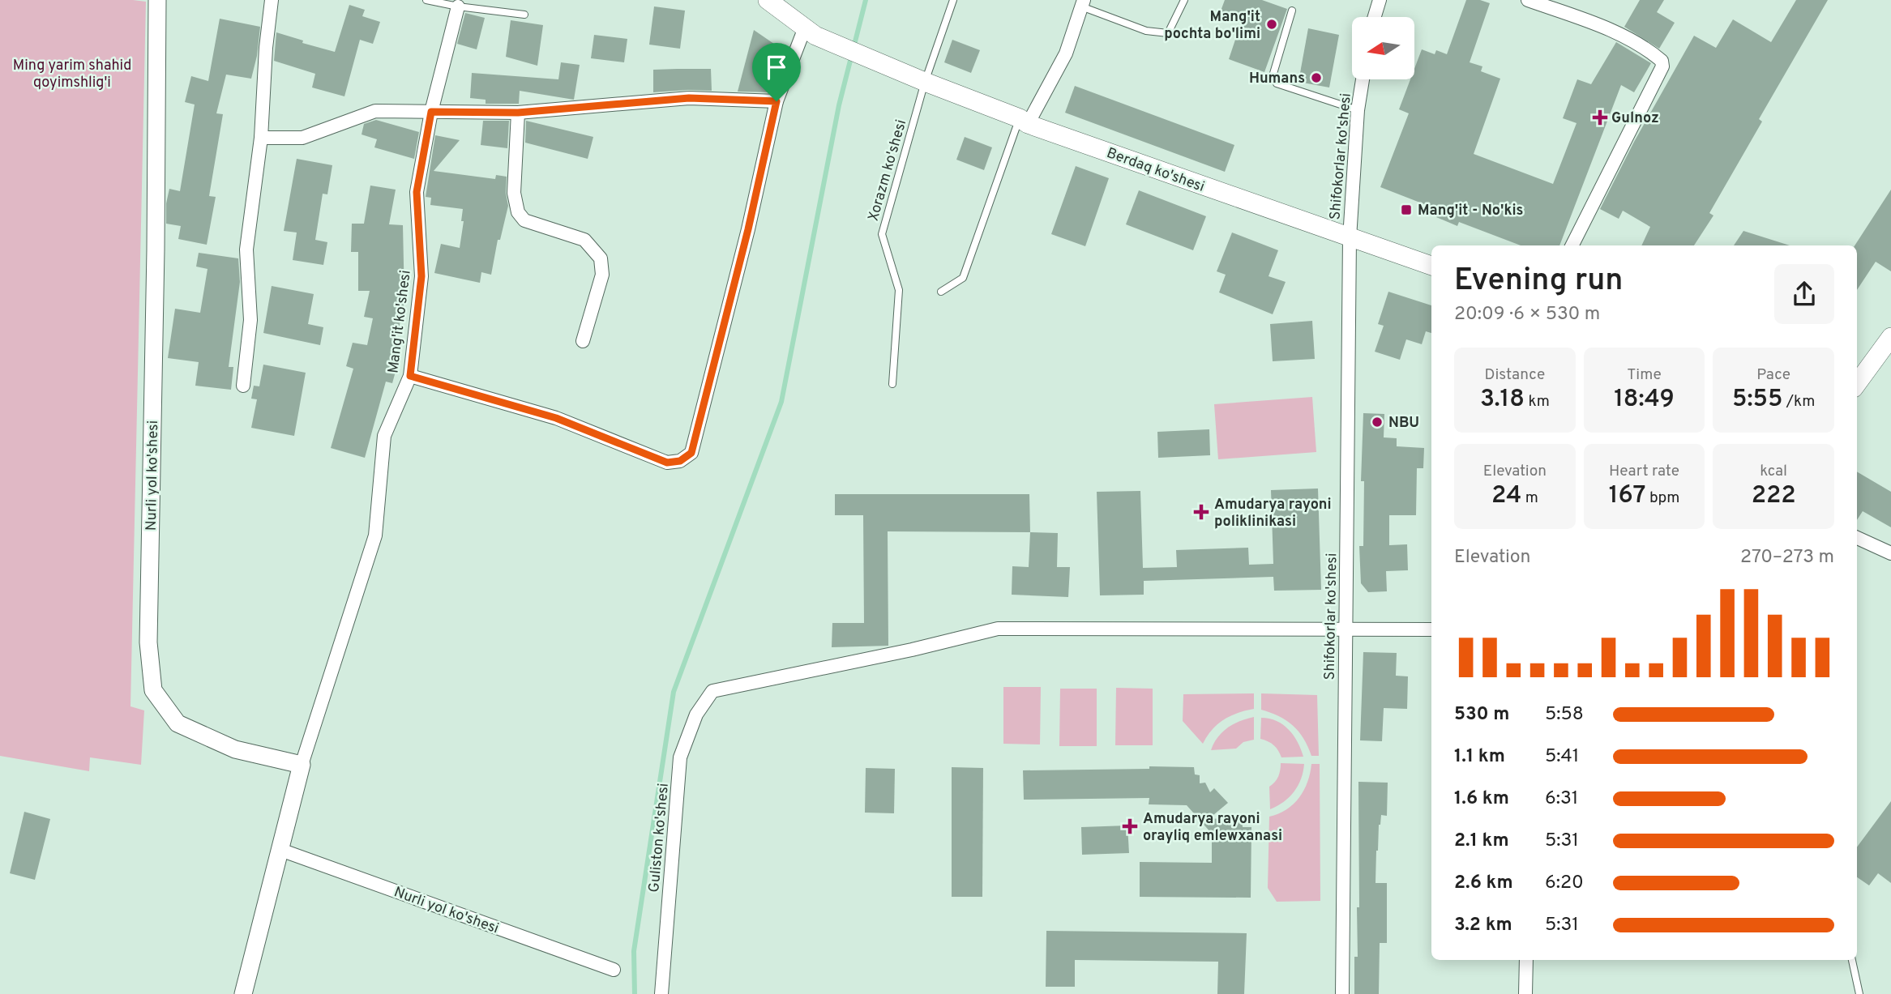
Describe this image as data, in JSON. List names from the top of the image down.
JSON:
{
  "streets": {
    "main road": ["Berdaq ko'shesi"],
    "street": [
      "Shifokorlar ko'shesi",
      "Mang'it ko'shesi",
      "Nurli yol ko'shesi",
      "Guliston ko'shesi"
    ],
    "lane": ["Xorazm ko'shesi"]
  },
  "crossings": [
    ["Shifokorlar ko'shesi", "Berdaq ko'shesi"],
    ["Shifokorlar ko'shesi", "Guliston ko'shesi"],
    ["Berdaq ko'shesi", "Xorazm ko'shesi"],
    ["Mang'it ko'shesi", "Nurli yol ko'shesi"]
  ],
  "parks": ["Ming yarim shahid qoyimshlig'i"],
  "places": {
    "other": ["Mang'it pochta bo'limi", "Humans", "NBU"],
    "health": ["Gulnoz", "Amudarya rayoni poliklinikasi", "Amudarya rayoni orayliq emlewxanasi"],
    "transit": ["Mang'it - No'kis"]
  },
  "north": "left",
  "page": {
    "heading": ["Evening run", "20:09 · 6 × 530 m"],
    "stats": [
      ["Distance", "3.18 km"],
      ["Time", "18:49"],
      ["Pace", "5:55 /km"],
      ["Elevation", "24 m"],
      ["Heart rate", "167 bpm"],
      ["kcal", "222"]
    ],
    "chart": ["Elevation", "270–273 m"],
    "list": [
      {
        "name": "530 m",
        "note": "5:58"
      },
      {
        "name": "1.1 km",
        "note": "5:41"
      },
      {
        "name": "1.6 km",
        "note": "6:31"
      },
      {
        "name": "2.1 km",
        "note": "5:31"
      },
      {
        "name": "2.6 km",
        "note": "6:20"
      },
      {
        "name": "3.2 km",
        "note": "5:31"
      }
    ]
  }
}
